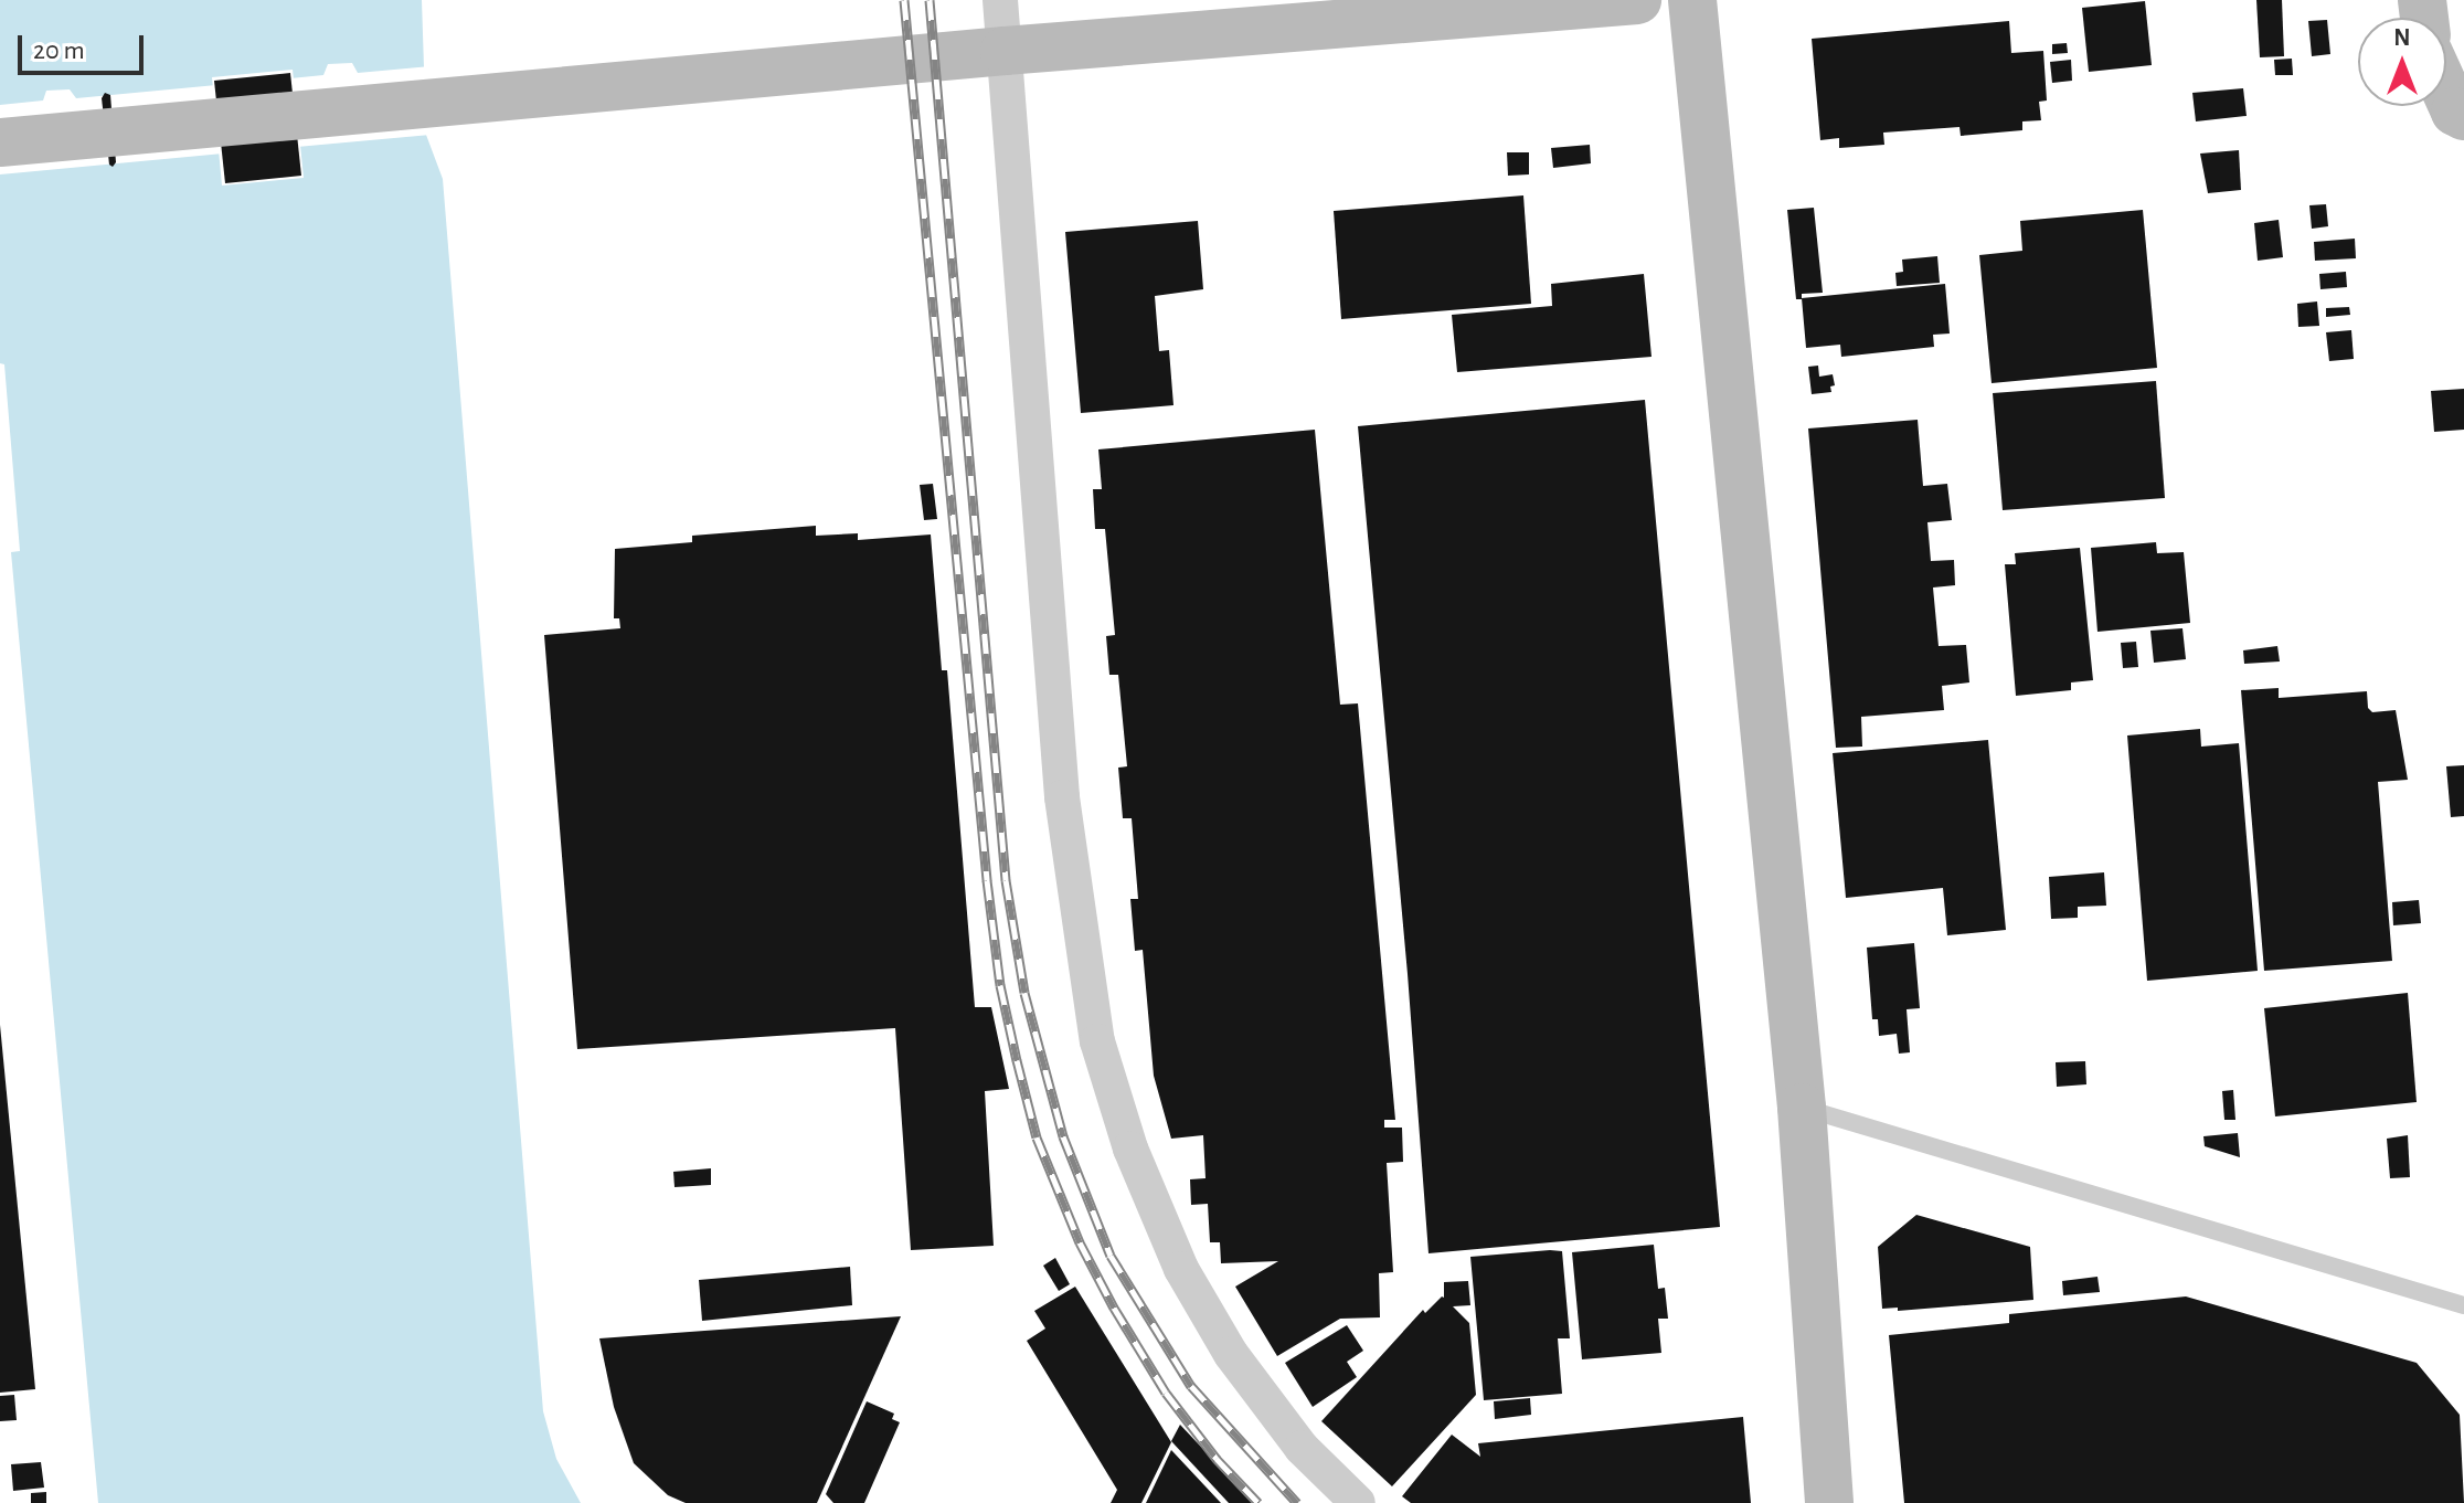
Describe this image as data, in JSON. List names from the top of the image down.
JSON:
{
  "scale_bar": "20 m",
  "north": "top"
}
